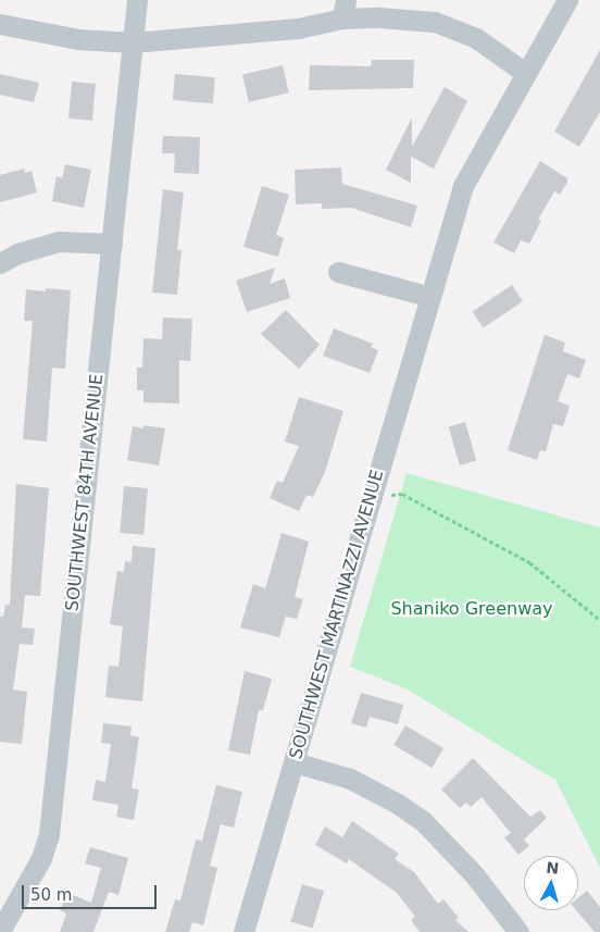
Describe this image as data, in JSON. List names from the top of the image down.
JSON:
{
  "streets": {
    "street": ["SOUTHWEST 84TH AVENUE", "SOUTHWEST MARTINAZZI AVENUE"]
  },
  "parks": ["Shaniko Greenway"],
  "scale_bar": "50 m",
  "north": "top"
}
